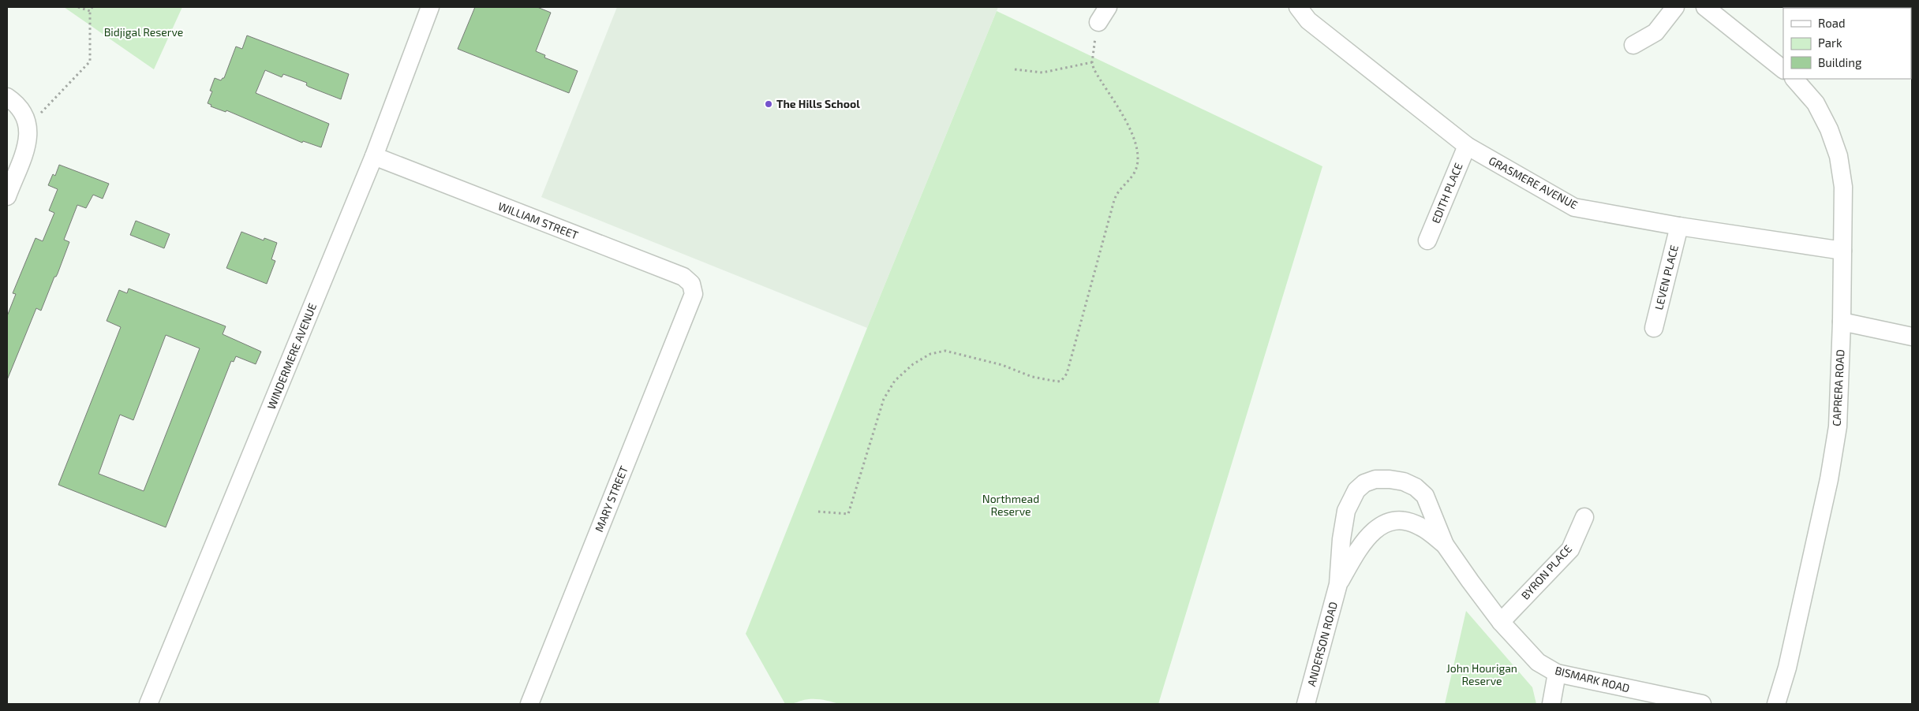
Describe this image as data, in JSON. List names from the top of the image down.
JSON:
{
  "streets": {
    "street": [
      "GRASMERE AVENUE",
      "EDITH PLACE",
      "WILLIAM STREET",
      "LEVEN PLACE",
      "WINDERMERE AVENUE",
      "CAPRERA ROAD",
      "MARY STREET",
      "BYRON PLACE",
      "ANDERSON ROAD",
      "BISMARK ROAD"
    ]
  },
  "crossings": [
    ["GRASMERE AVENUE", "EDITH PLACE"],
    ["GRASMERE AVENUE", "LEVEN PLACE"],
    ["GRASMERE AVENUE", "CAPRERA ROAD"],
    ["WILLIAM STREET", "WINDERMERE AVENUE"],
    ["WILLIAM STREET", "MARY STREET"],
    ["BYRON PLACE", "ANDERSON ROAD"],
    ["BYRON PLACE", "BISMARK ROAD"],
    ["ANDERSON ROAD", "BISMARK ROAD"]
  ],
  "parks": ["Bidjigal Reserve", "Northmead Reserve", "John Hourigan Reserve"],
  "places": ["The Hills School"],
  "legend": ["Road", "Park", "Building"]
}
